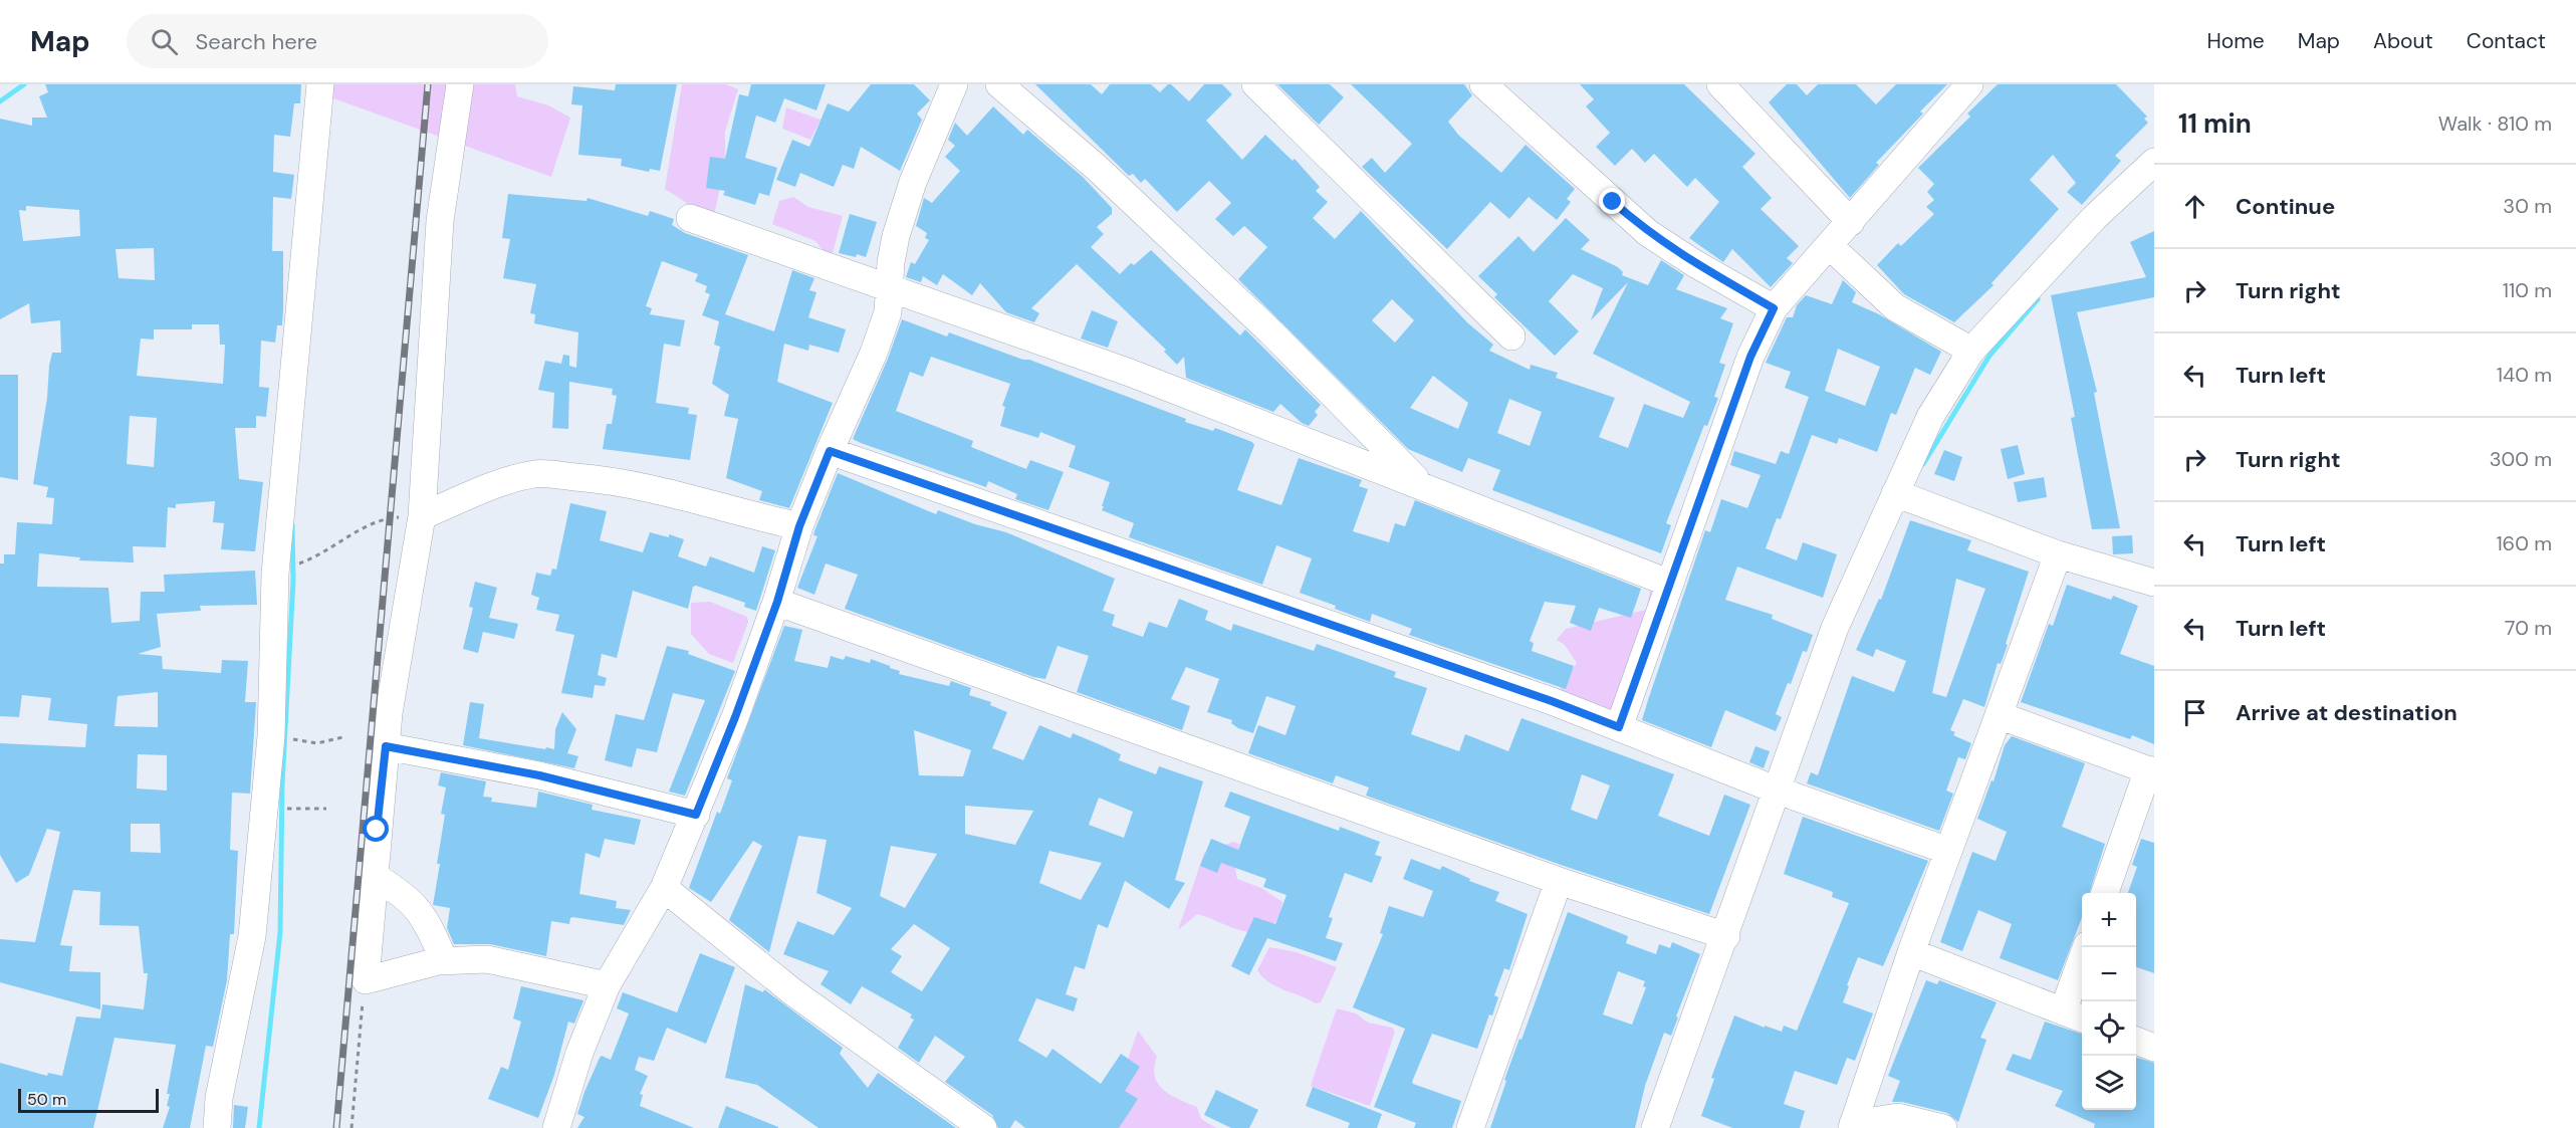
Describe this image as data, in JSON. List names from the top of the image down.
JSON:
{
  "scale_bar": "50 m",
  "page": {
    "header": "Map",
    "search": "Search here",
    "nav": [
      "Home",
      "Map",
      "About",
      "Contact"
    ],
    "heading": ["11 min", "Walk · 810 m"],
    "list": [
      ["Continue", "30 m"],
      ["Turn right", "110 m"],
      ["Turn left", "140 m"],
      ["Turn right", "300 m"],
      ["Turn left", "160 m"],
      ["Turn left", "70 m"],
      "Arrive at destination"
    ],
    "map_buttons": ["+", "−"],
    "scale": "50 m"
  }
}
